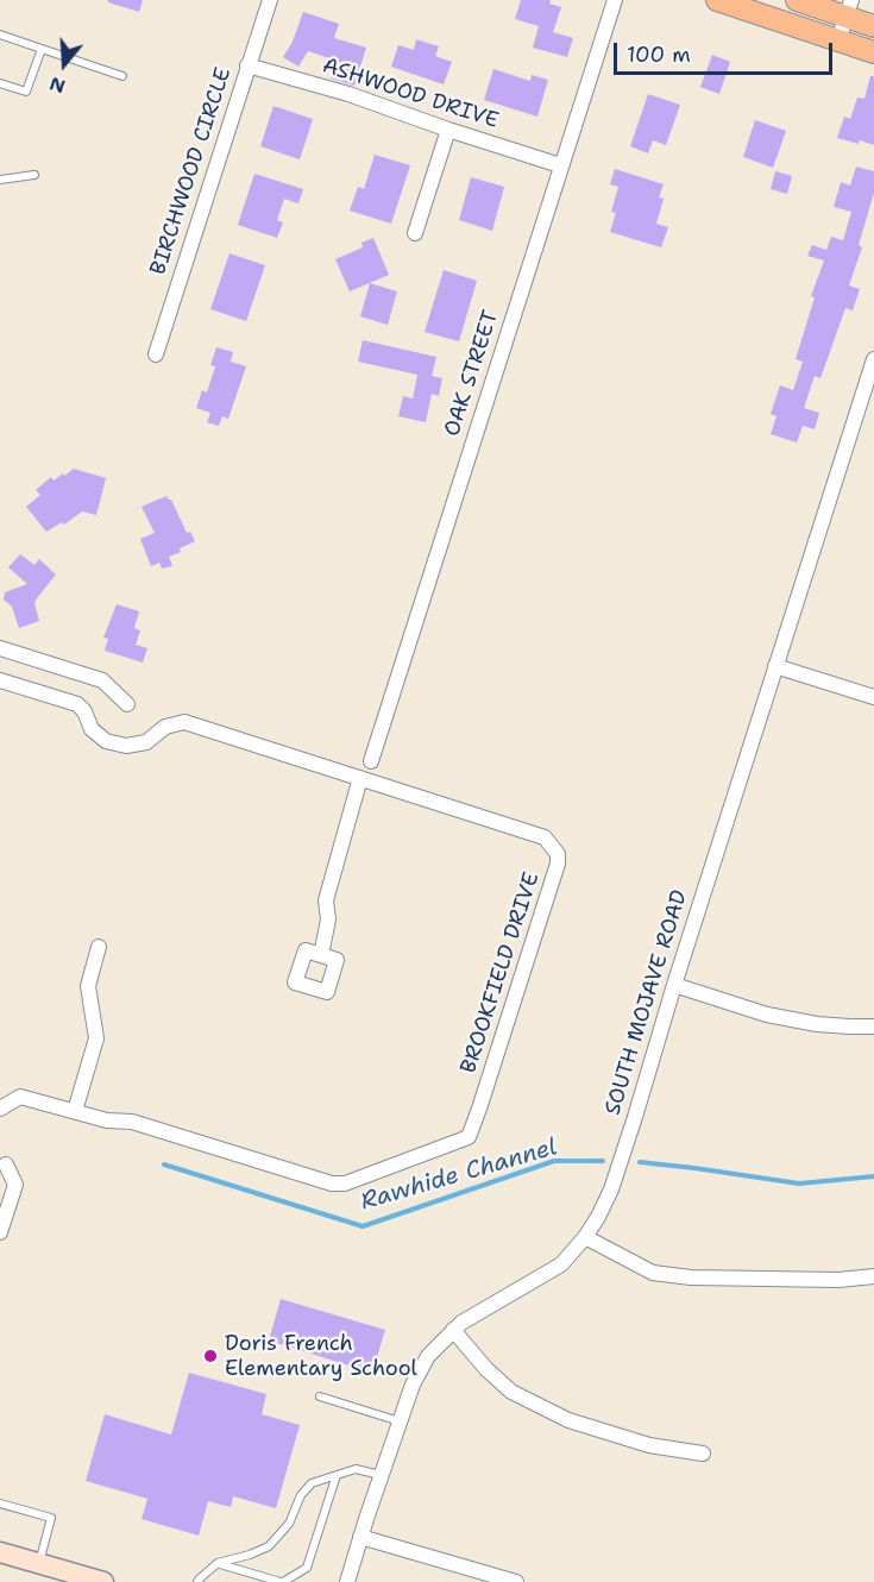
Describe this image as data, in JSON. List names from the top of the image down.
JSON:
{
  "streets": {
    "street": [
      "ASHWOOD DRIVE",
      "BIRCHWOOD CIRCLE",
      "OAK STREET",
      "BROOKFIELD DRIVE",
      "SOUTH MOJAVE ROAD"
    ]
  },
  "crossings": [
    ["ASHWOOD DRIVE", "BIRCHWOOD CIRCLE"],
    ["ASHWOOD DRIVE", "OAK STREET"]
  ],
  "water": ["Rawhide Channel"],
  "places": ["Doris French Elementary School"],
  "scale_bar": "100 m",
  "north": "bottom"
}
